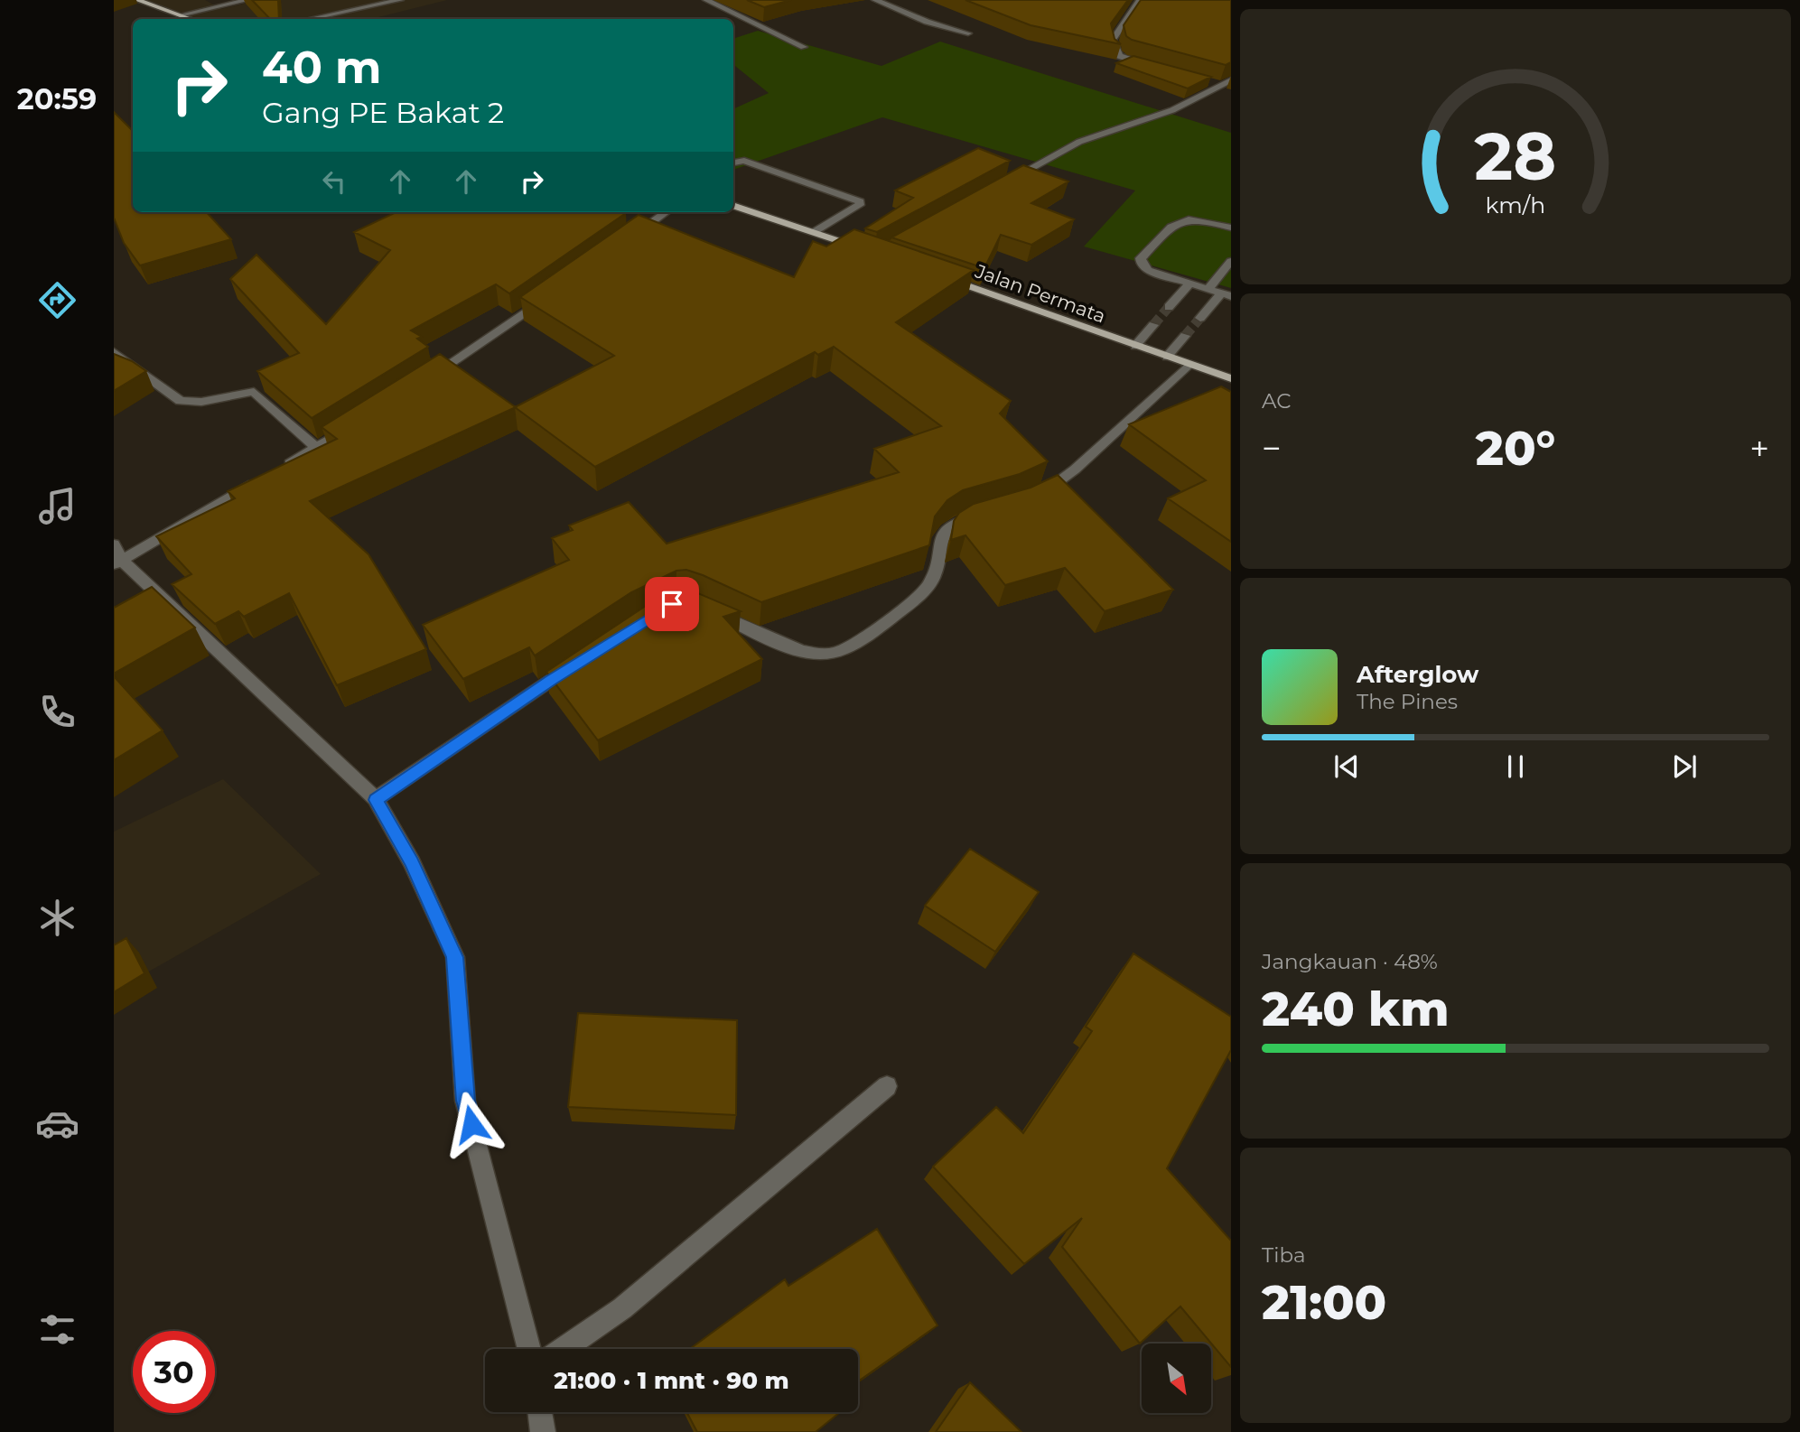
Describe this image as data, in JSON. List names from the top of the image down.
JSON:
{
  "streets": {
    "main road": ["Jalan Permata"]
  },
  "north": "bottom right",
  "page": {
    "tabs": "20:59",
    "turn": ["40 m", "Gang PE Bakat 2"],
    "tile": [
      "AC",
      ["Jangkauan · 48%", "240 km"],
      ["Tiba", "21:00"]
    ],
    "heat": ["−", "20°", "+"],
    "song": ["Afterglow", "The Pines"],
    "limit": "30",
    "trip": "21:00 · 1 mnt · 90 m",
    "gauge": ["28", "km/h"]
  }
}
